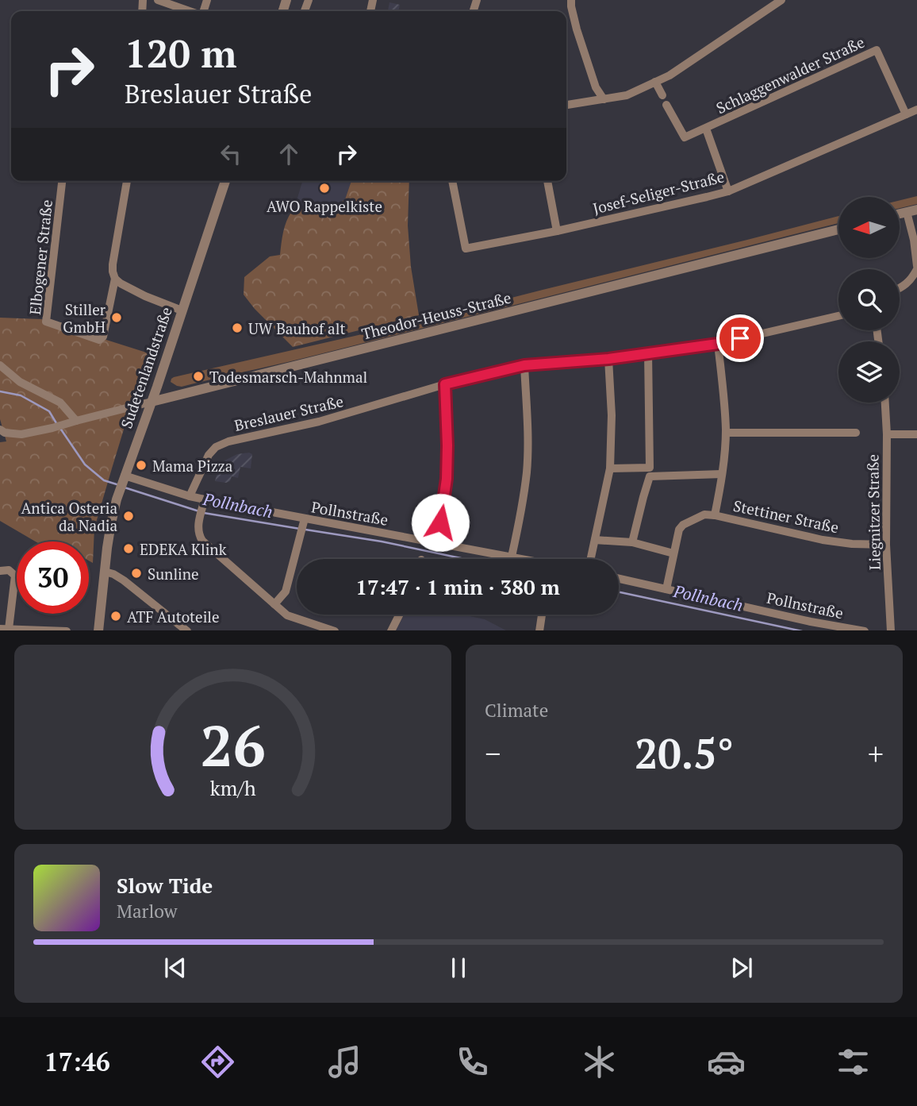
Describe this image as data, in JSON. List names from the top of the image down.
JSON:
{
  "streets": {
    "street": [
      "Schlaggenwalder Straße",
      "Josef-Seliger-Straße",
      "Elbogener Straße",
      "Theodor-Heuss-Straße",
      "Sudetenlandstraße",
      "Breslauer Straße",
      "Liegnitzer Straße",
      "Pollnstraße",
      "Stettiner Straße"
    ]
  },
  "crossings": [
    ["Schlaggenwalder Straße", "Josef-Seliger-Straße"],
    ["Theodor-Heuss-Straße", "Sudetenlandstraße"],
    ["Sudetenlandstraße", "Pollnstraße"],
    ["Breslauer Straße", "Pollnstraße"],
    ["Liegnitzer Straße", "Stettiner Straße"]
  ],
  "water": ["Pollnbach"],
  "places": [
    "AWO Rappelkiste",
    "Stiller GmbH",
    "UW Bauhof alt",
    "Todesmarsch-Mahnmal",
    "Mama Pizza",
    "Antica Osteria da Nadia",
    "EDEKA Klink",
    "Sunline",
    "ATF Autoteile"
  ],
  "north": "left",
  "page": {
    "turn": ["120 m", "Breslauer Straße"],
    "limit": "30",
    "trip": "17:47 · 1 min · 380 m",
    "tile": "Climate",
    "heat": ["−", "20.5°", "+"],
    "song": ["Slow Tide", "Marlow"],
    "tabs": "17:46",
    "gauge": ["26", "km/h"]
  }
}
